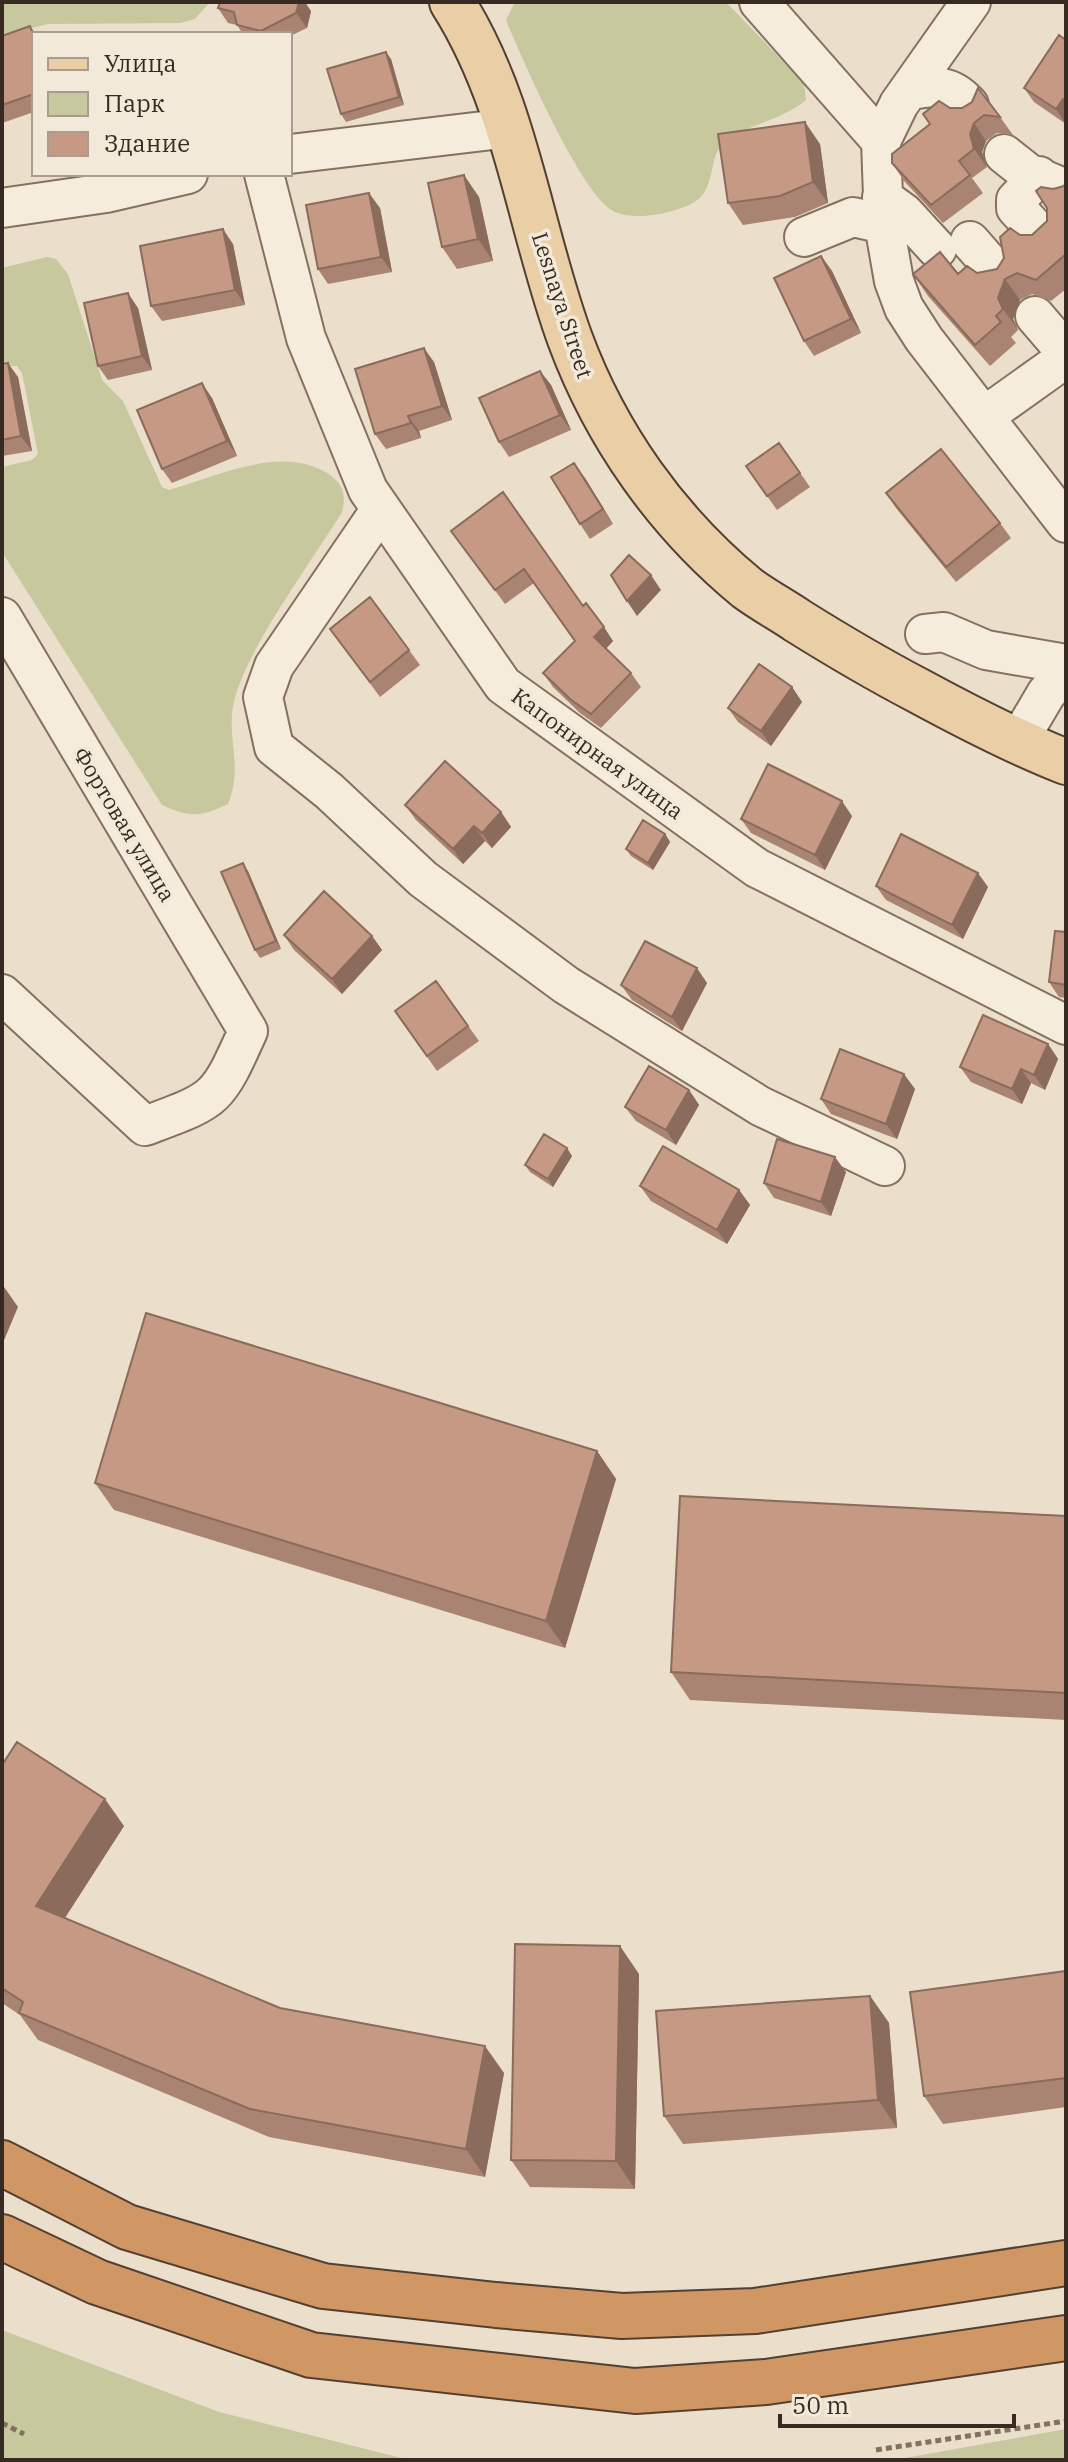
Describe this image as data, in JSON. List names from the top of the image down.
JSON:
{
  "streets": {
    "main road": ["Lesnaya Street"],
    "street": ["Капонирная улица", "Фортовая улица"]
  },
  "legend": ["Улица", "Парк", "Здание"],
  "scale_bar": "50 m"
}
